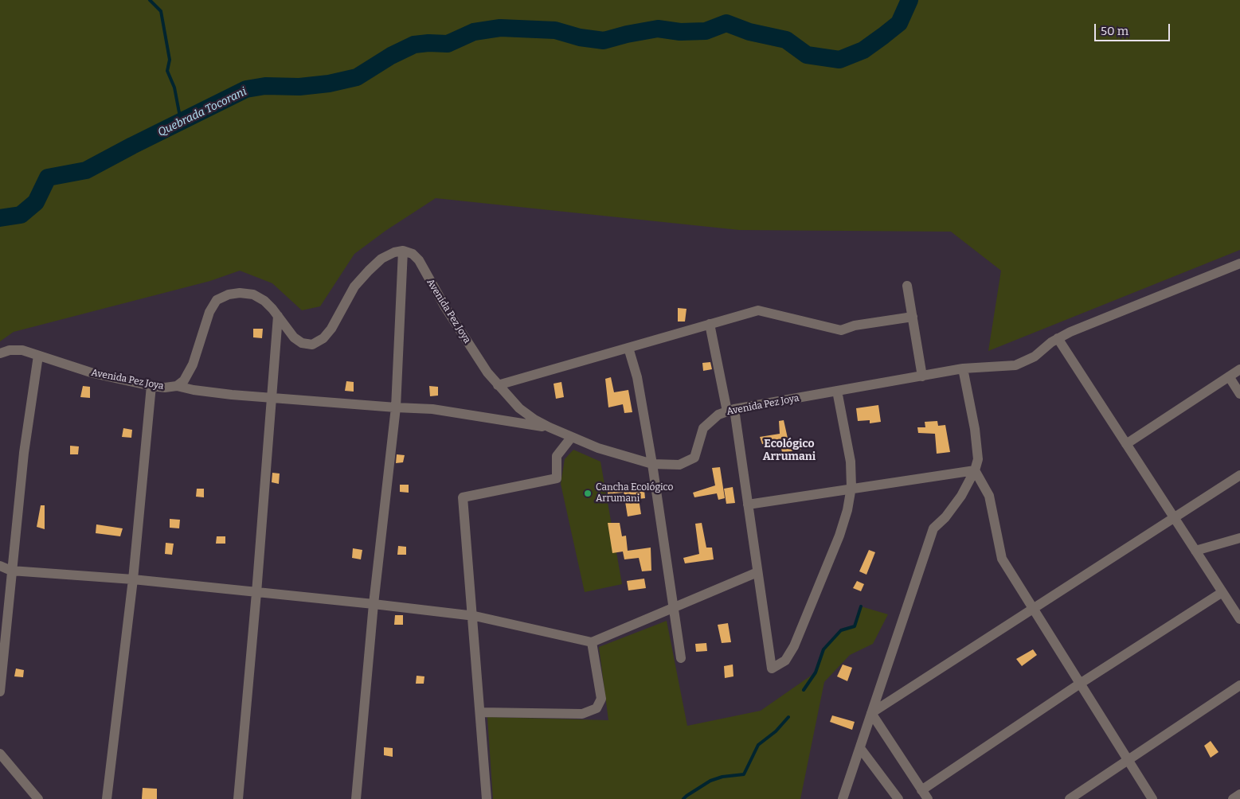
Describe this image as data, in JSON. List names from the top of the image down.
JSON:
{
  "streets": {
    "street": ["Avenida Pez Joya"]
  },
  "districts": ["Ecológico Arrumani"],
  "water": ["Quebrada Tocorani"],
  "places": ["Cancha Ecológico Arrumani"],
  "scale_bar": "50 m"
}
